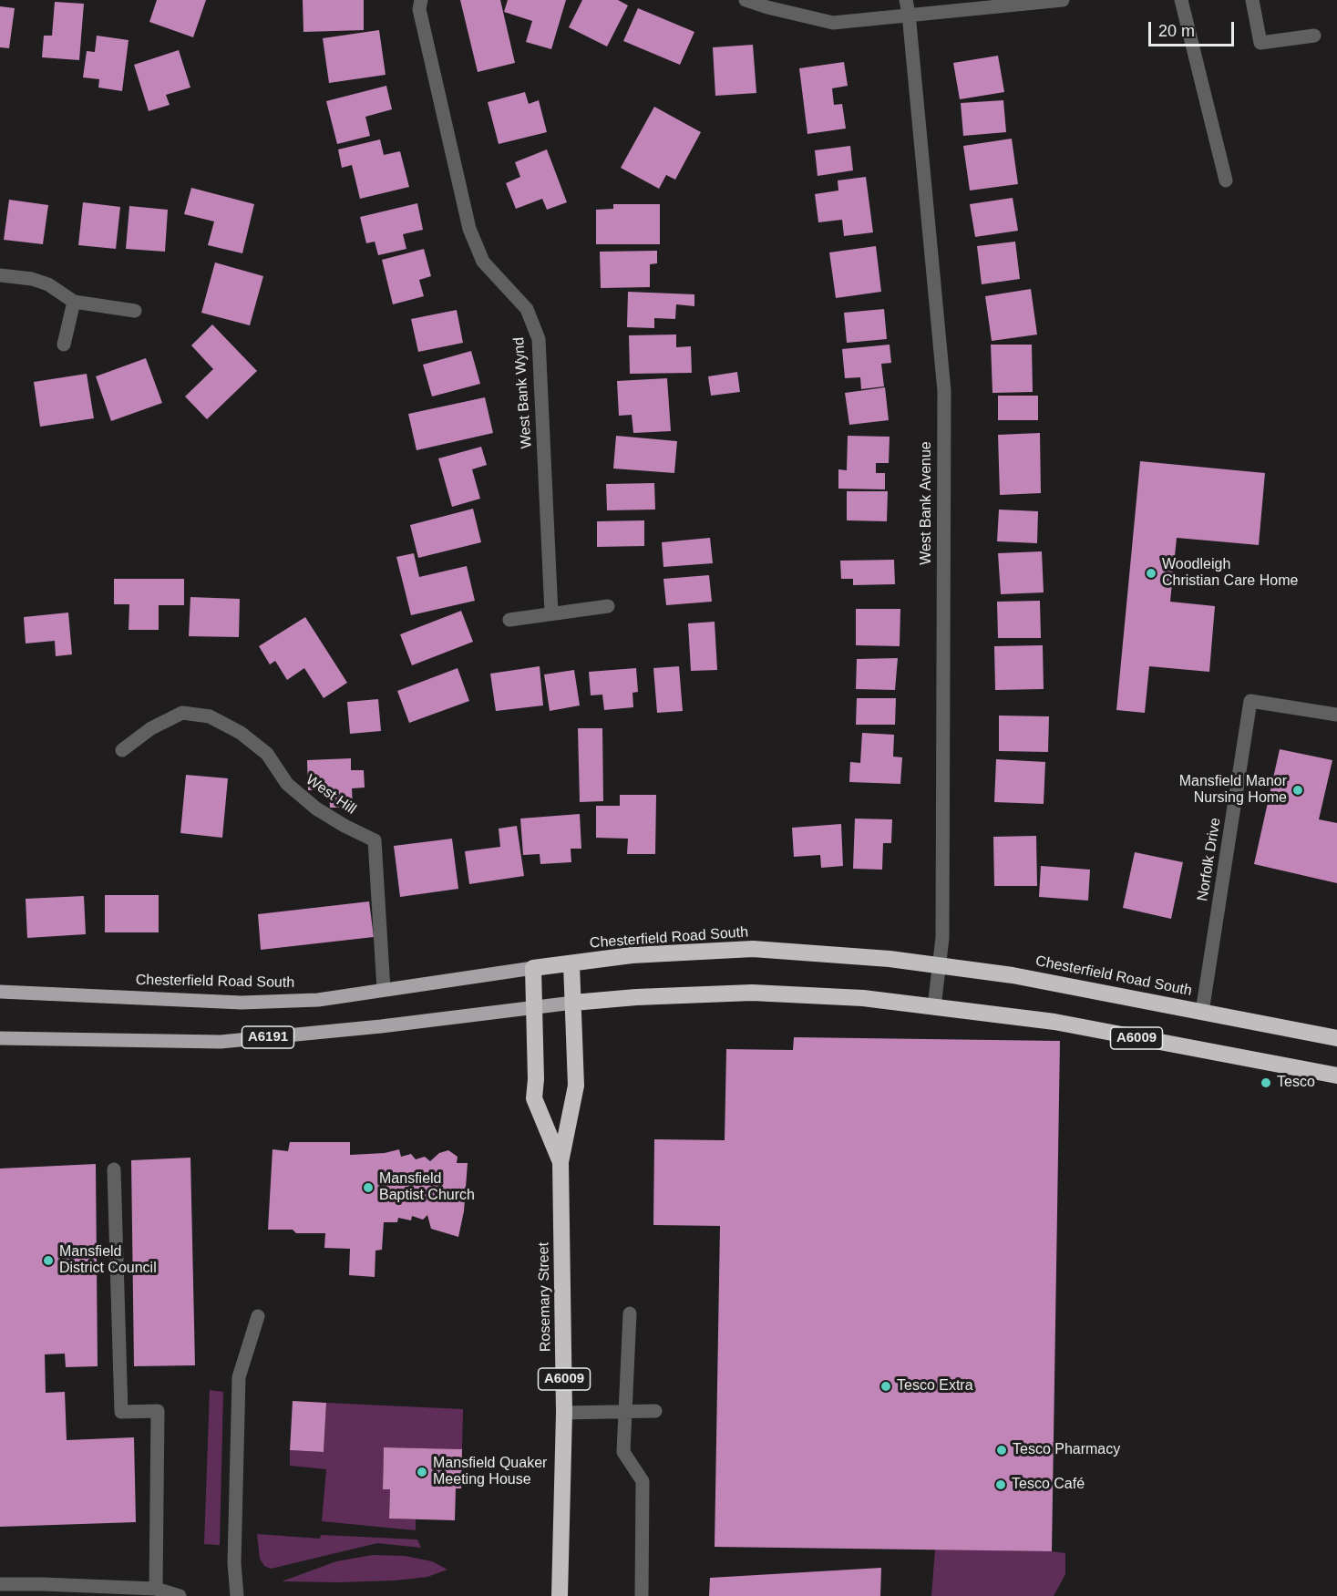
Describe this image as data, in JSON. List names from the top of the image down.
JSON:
{
  "streets": {
    "highway": ["Chesterfield Road South", "A6009", "Rosemary Street"],
    "main road": ["A6191"],
    "street": [
      "West Bank Wynd",
      "West Bank Avenue",
      "West Hill",
      "Norfolk Drive"
    ]
  },
  "crossings": [
    ["West Bank Avenue", "Chesterfield Road South"],
    ["West Bank Avenue", "A6009"],
    ["West Hill", "Chesterfield Road South"],
    ["Norfolk Drive", "Chesterfield Road South"],
    ["Chesterfield Road South", "Rosemary Street"],
    ["A6191", "A6009"],
    ["A6191", "Rosemary Street"],
    ["A6009", "Rosemary Street"]
  ],
  "places": [
    "Woodleigh Christian Care Home",
    "Mansfield Manor Nursing Home",
    "Tesco",
    "Mansfield Baptist Church",
    "Mansfield District Council",
    "Tesco Extra",
    "Tesco Pharmacy",
    "Mansfield Quaker Meeting House",
    "Tesco Café"
  ],
  "scale_bar": "20 m"
}
